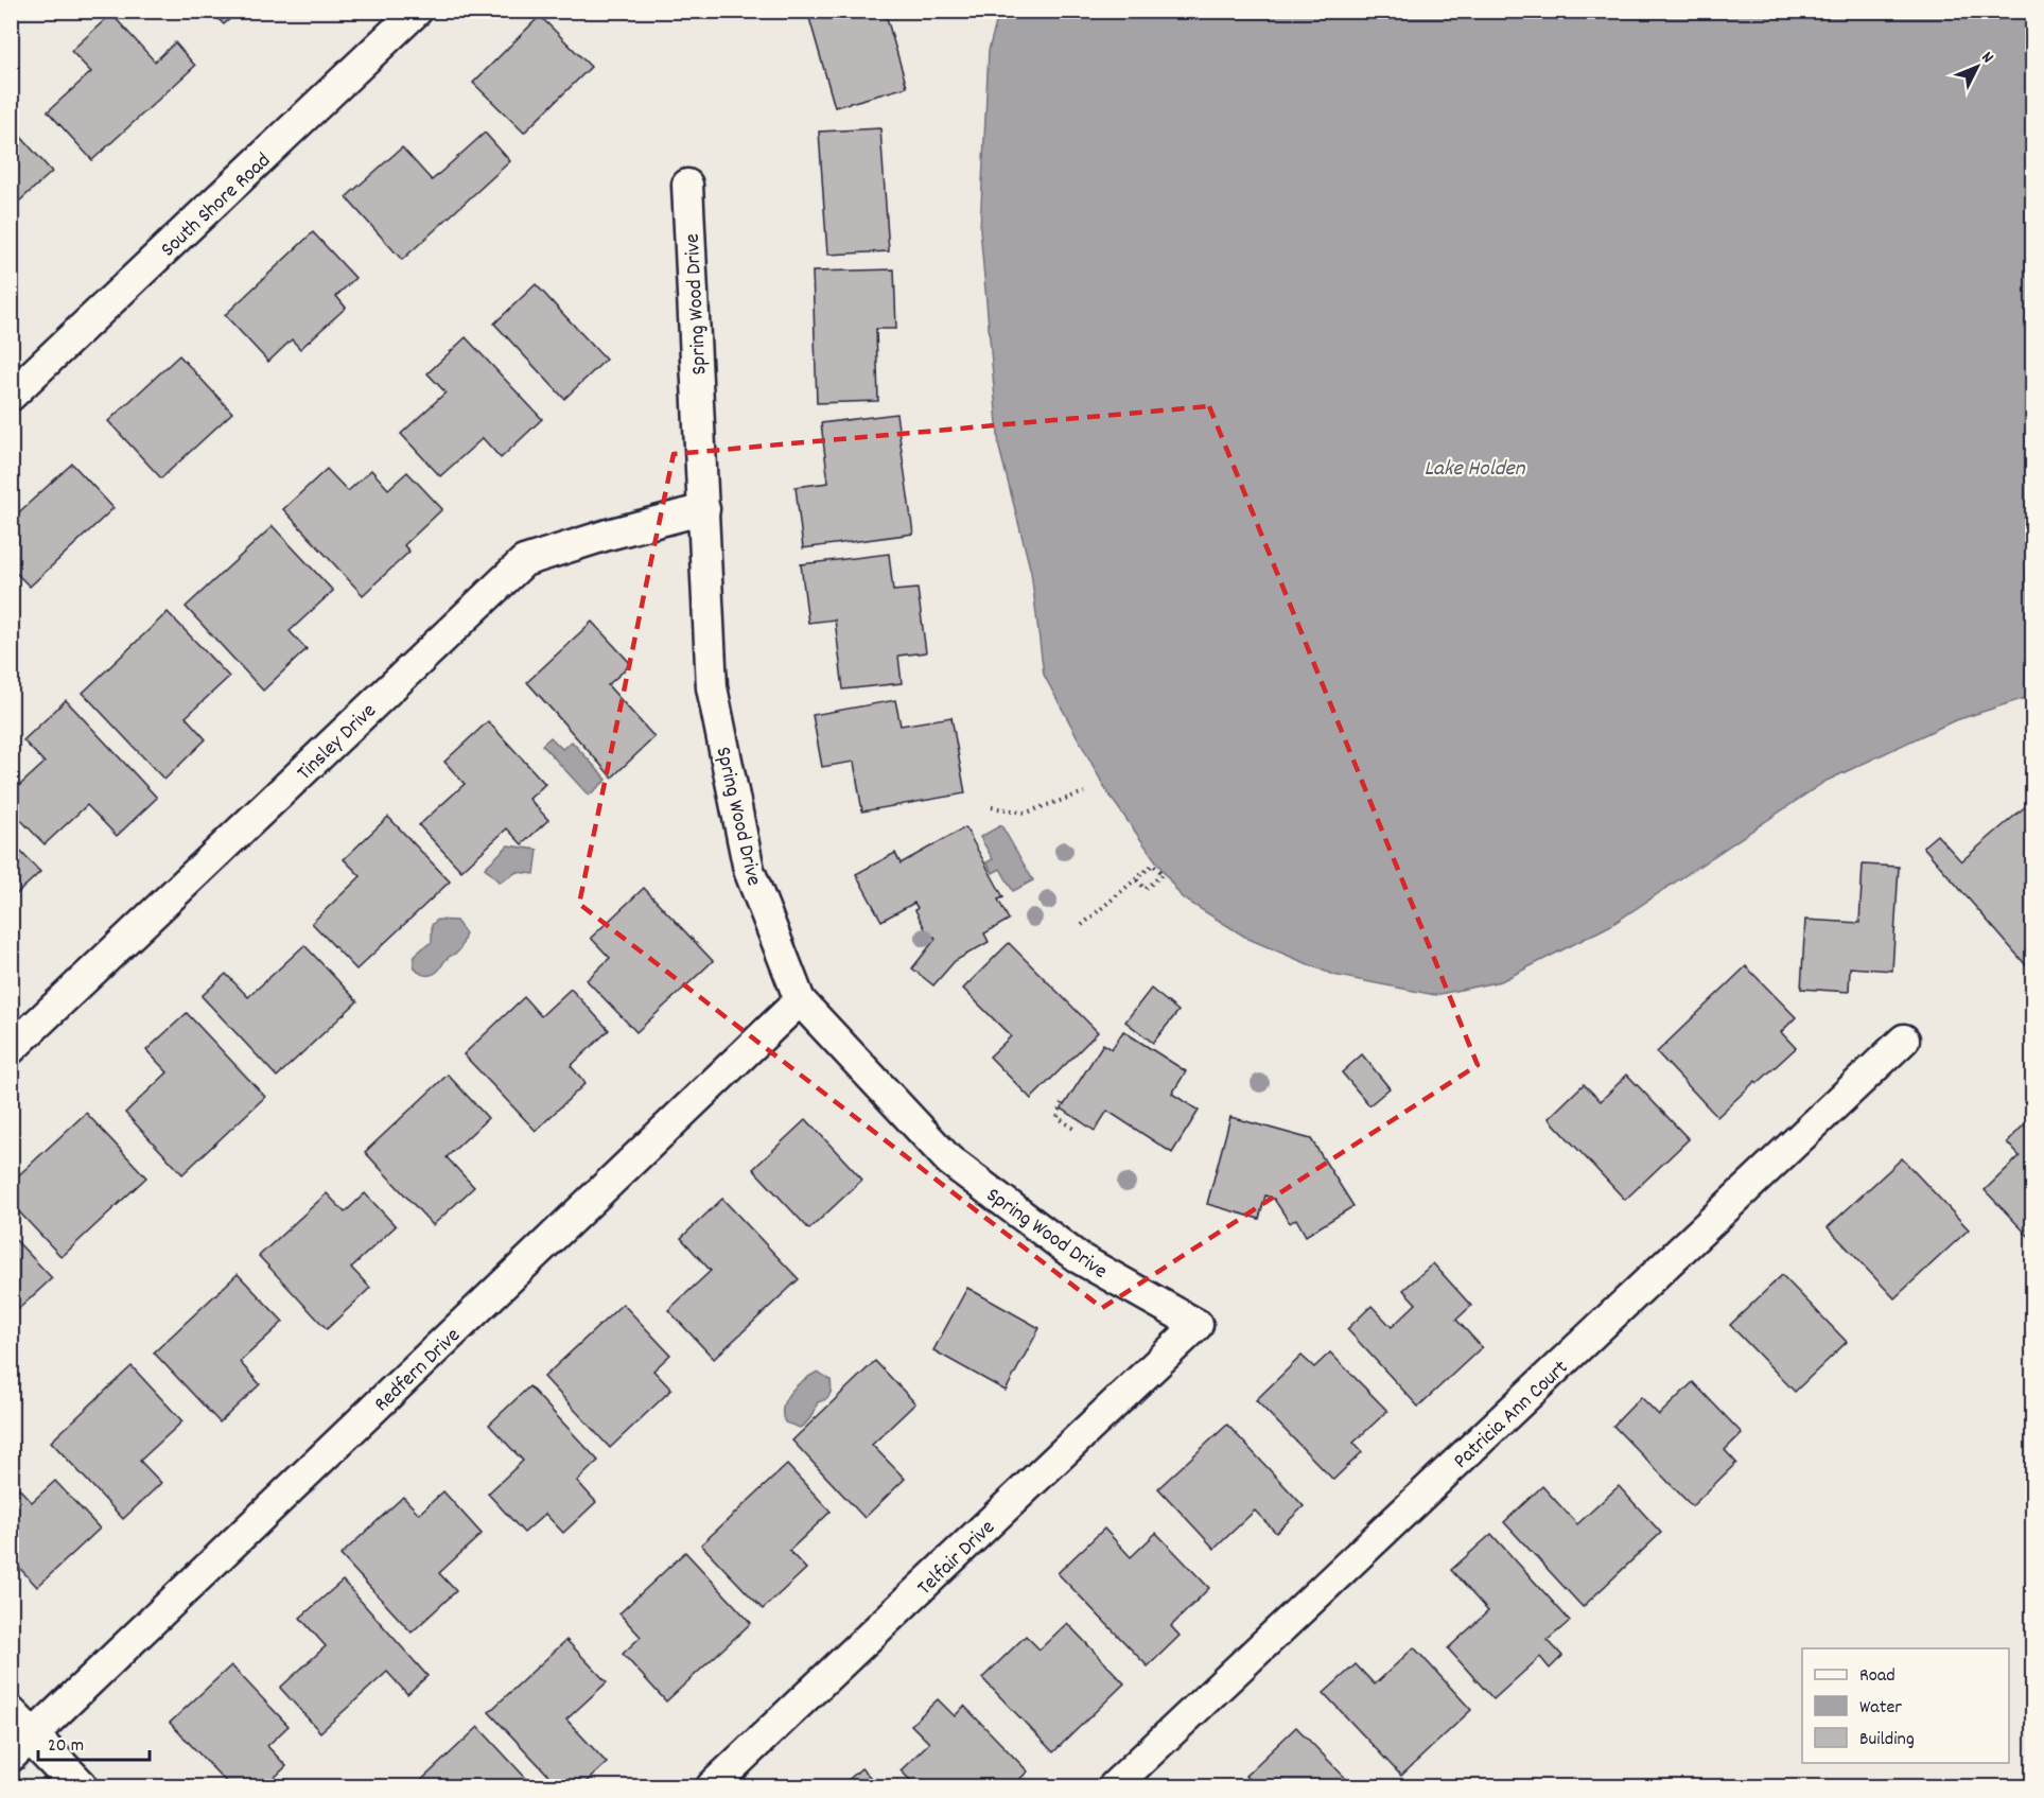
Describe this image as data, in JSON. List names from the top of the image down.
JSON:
{
  "streets": {
    "street": [
      "South Shore Road",
      "Spring Wood Drive",
      "Tinsley Drive",
      "Redfern Drive",
      "Patricia Ann Court",
      "Telfair Drive"
    ]
  },
  "crossings": [
    ["Spring Wood Drive", "Tinsley Drive"],
    ["Spring Wood Drive", "Redfern Drive"],
    ["Spring Wood Drive", "Telfair Drive"]
  ],
  "water": ["Lake Holden"],
  "legend": ["Road", "Water", "Building"],
  "scale_bar": "20 m",
  "north": "top right"
}
